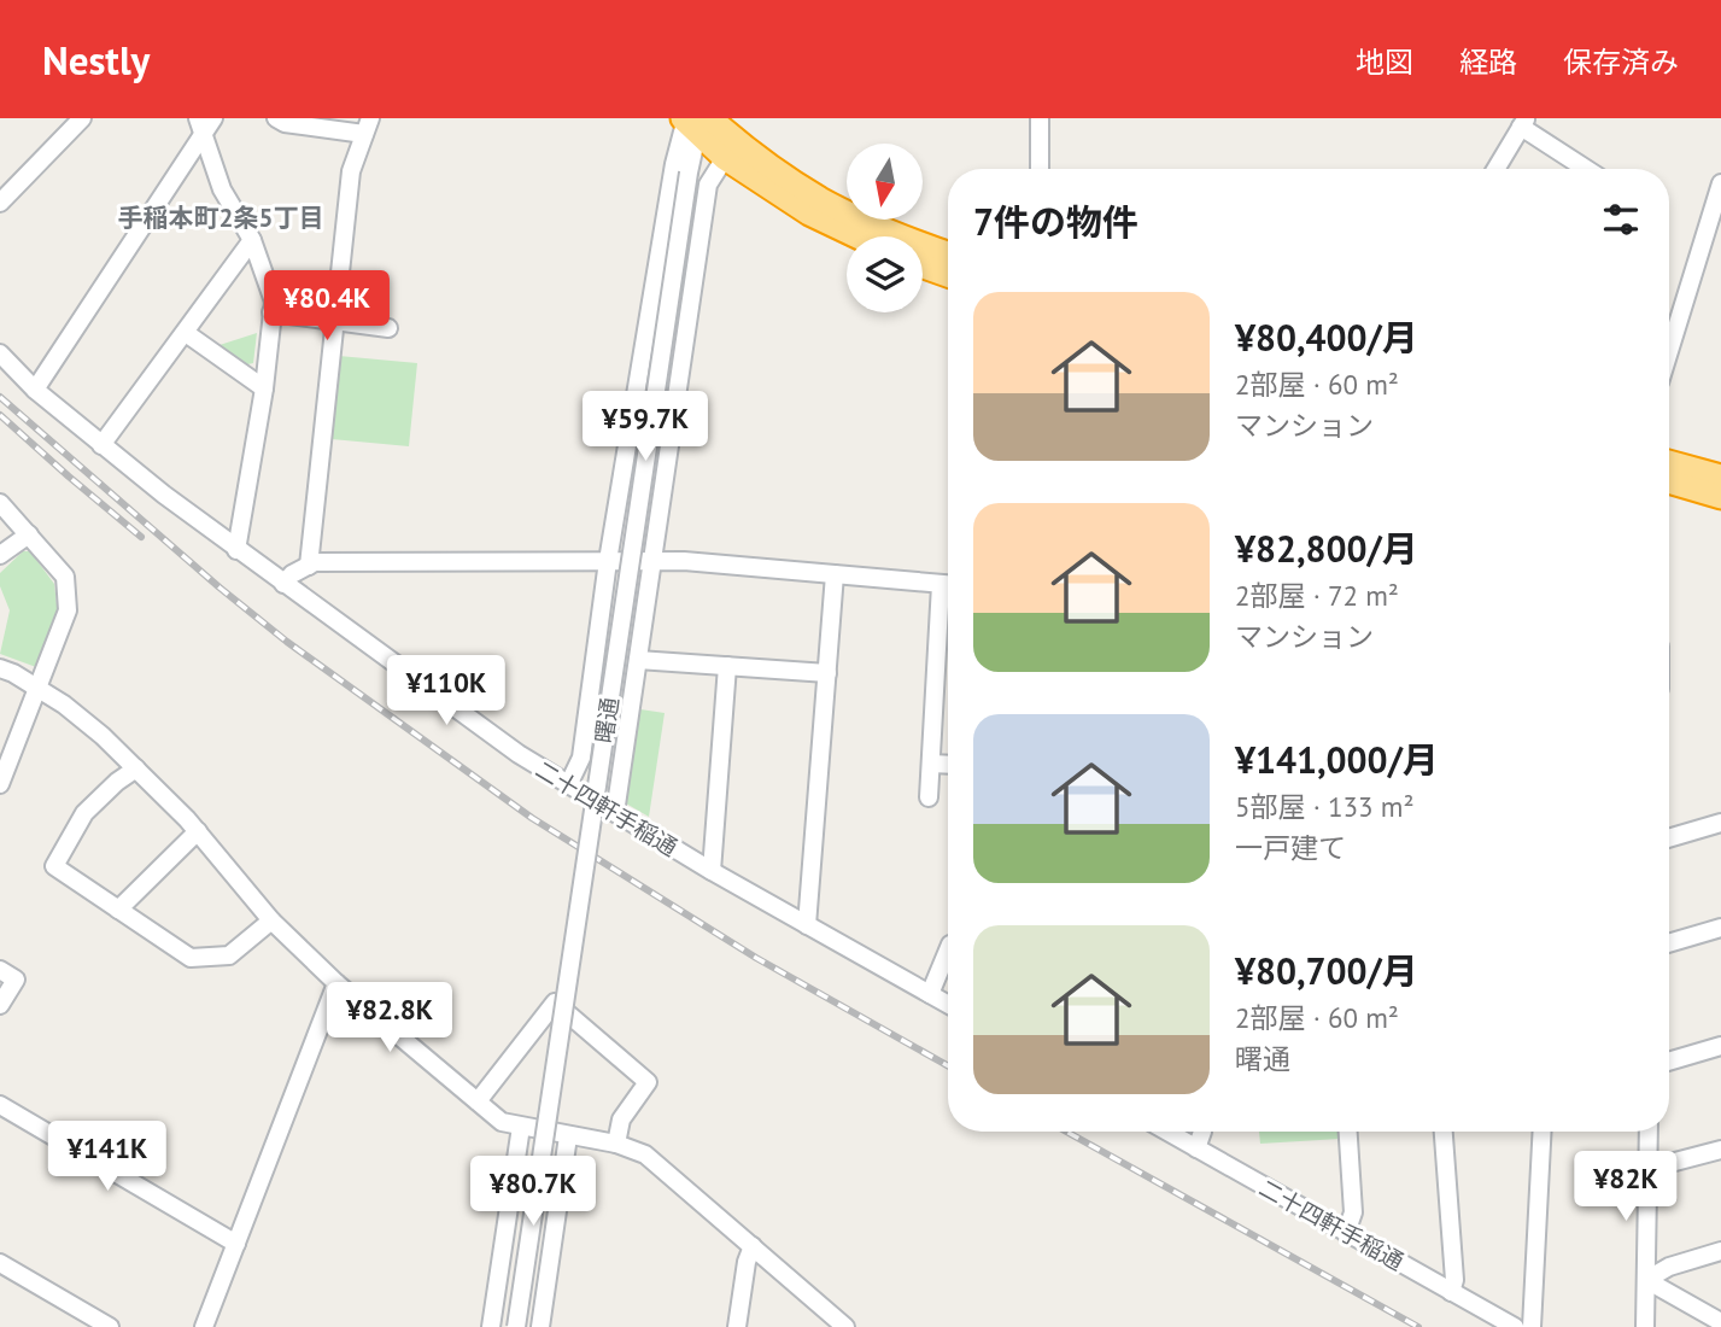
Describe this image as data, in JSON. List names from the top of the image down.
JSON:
{
  "streets": {
    "street": ["曙通", "二十四軒手稲通"]
  },
  "districts": ["手稲本町2条5丁目"],
  "north": "bottom",
  "page": {
    "header": "Nestly",
    "nav": ["地図", "経路", "保存済み"],
    "heading": "7件の物件",
    "price": [
      "¥80.4K",
      "¥59.7K",
      "¥110K",
      "¥82.8K",
      "¥141K",
      "¥82K",
      "¥80.7K"
    ],
    "list": [
      {
        "name": "¥80,400/月",
        "note": "2部屋 · 60 m² · マンション"
      },
      {
        "name": "¥82,800/月",
        "note": "2部屋 · 72 m² · マンション"
      },
      {
        "name": "¥141,000/月",
        "note": "5部屋 · 133 m² · 一戸建て"
      },
      {
        "name": "¥80,700/月",
        "note": "2部屋 · 60 m² · 曙通"
      }
    ]
  }
}
